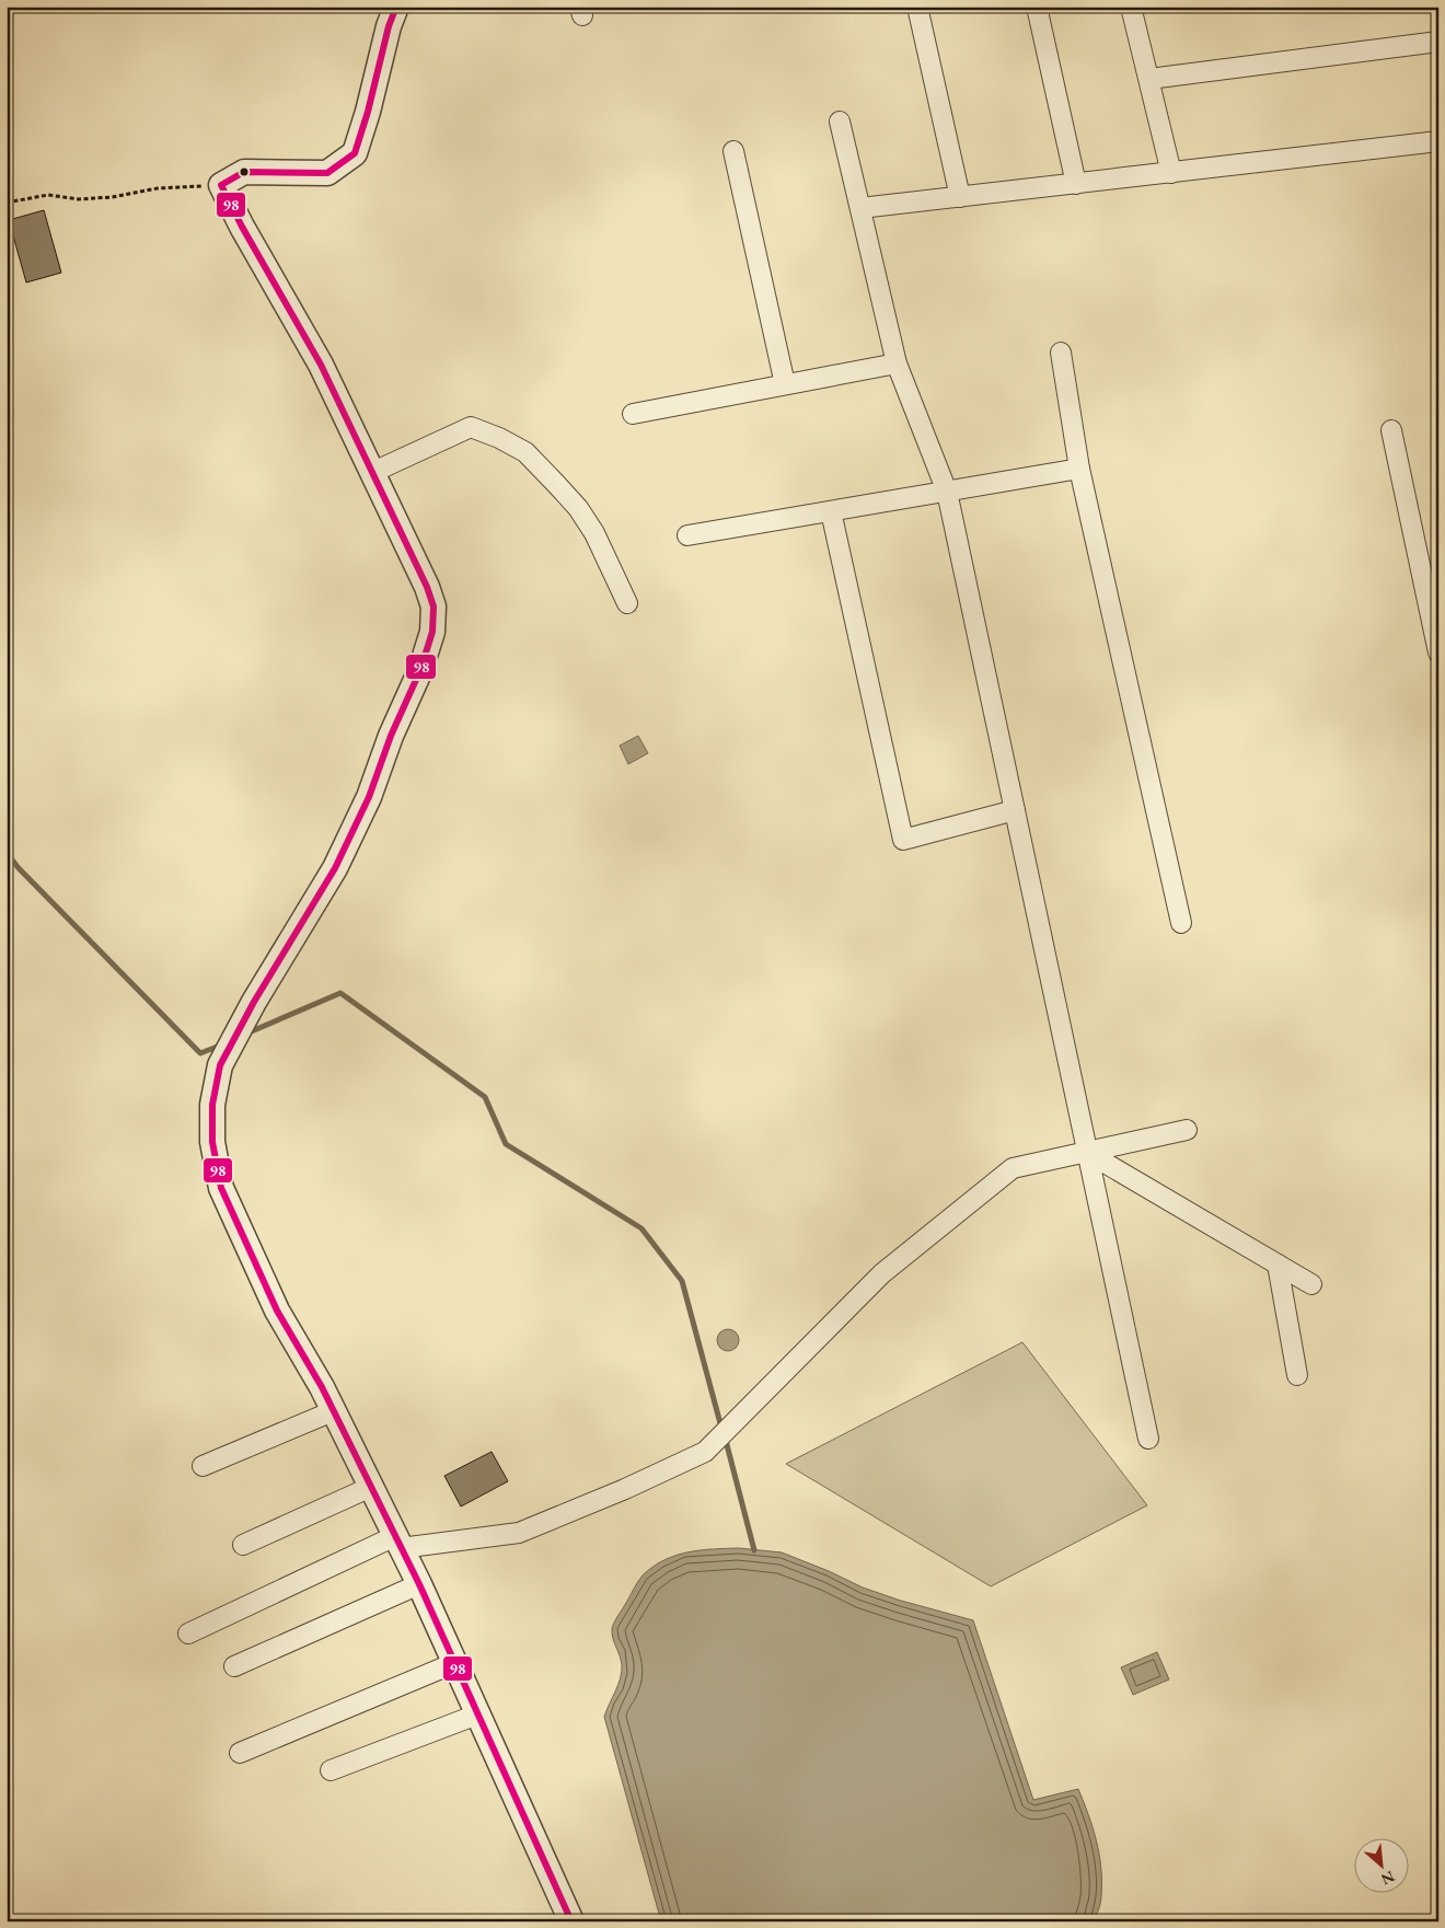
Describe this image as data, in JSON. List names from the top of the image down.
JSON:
{
  "lines": ["transit line 98"],
  "north": "bottom right"
}
